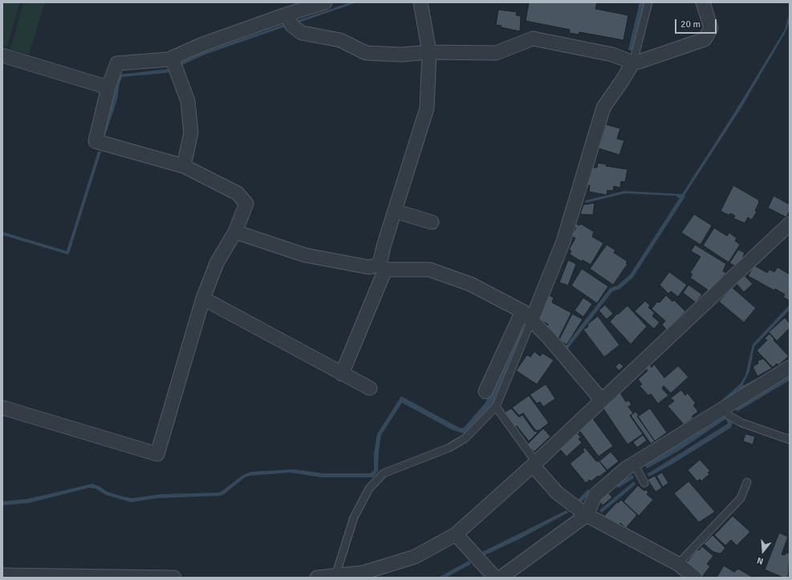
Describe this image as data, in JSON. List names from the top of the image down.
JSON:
{
  "scale_bar": "20 m",
  "north": "bottom"
}
